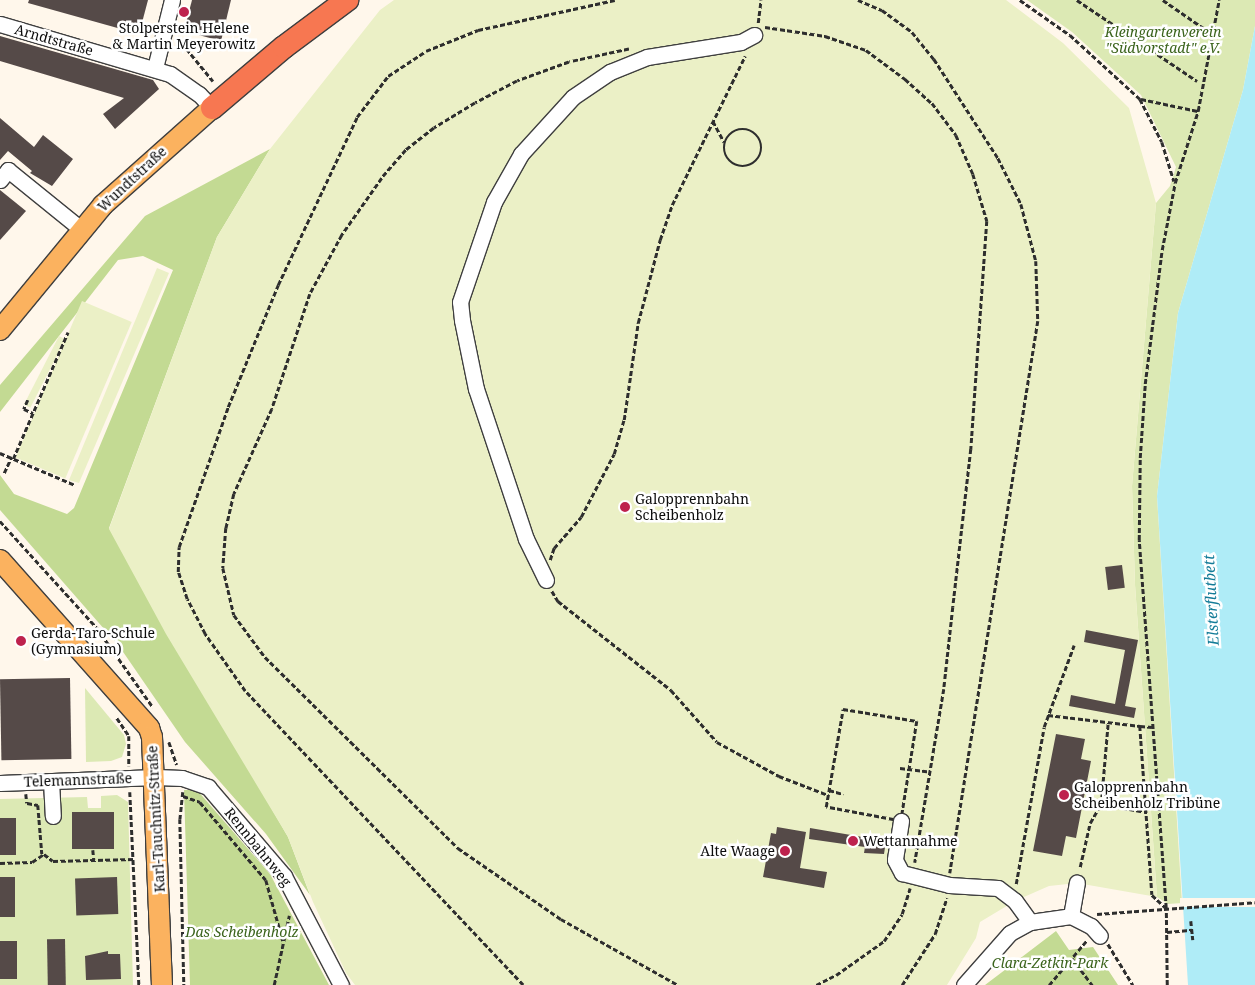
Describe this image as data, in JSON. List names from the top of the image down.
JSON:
{
  "streets": {
    "highway": ["Wundtstraße"],
    "main road": ["Karl-Tauchnitz-Straße"],
    "street": ["Arndtstraße", "Telemannstraße", "Rennbahnweg"]
  },
  "crossings": [
    ["Arndtstraße", "Wundtstraße"],
    ["Telemannstraße", "Karl-Tauchnitz-Straße"],
    ["Telemannstraße", "Rennbahnweg"],
    ["Karl-Tauchnitz-Straße", "Rennbahnweg"]
  ],
  "water": ["Elsterflutbett"],
  "parks": ["Kleingartenverein \"Südvorstadt\" e.V.", "Das Scheibenholz", "Clara-Zetkin-Park"],
  "places": [
    "Stolperstein Helene & Martin Meyerowitz",
    "Galopprennbahn Scheibenholz",
    "Gerda-Taro-Schule (Gymnasium)",
    "Galopprennbahn Scheibenholz Tribüne",
    "Wettannahme",
    "Alte Waage"
  ]
}
